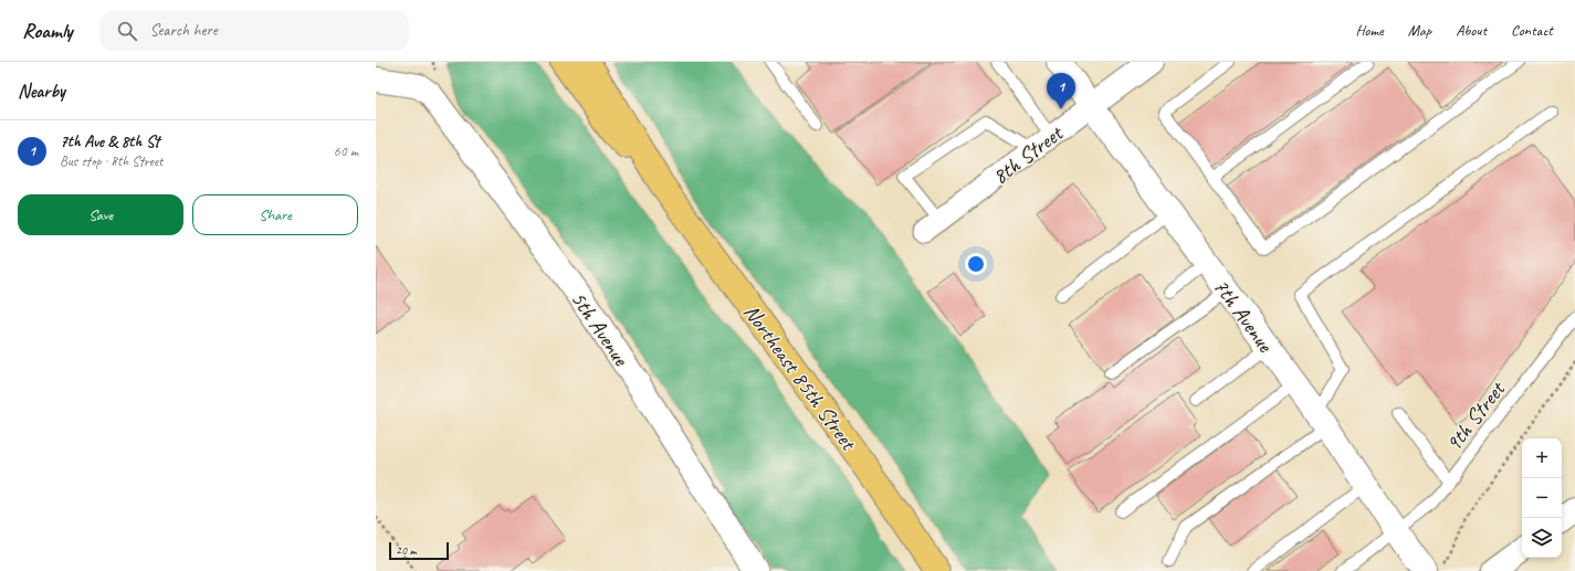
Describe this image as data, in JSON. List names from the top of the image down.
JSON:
{
  "streets": {
    "main road": ["Northeast 85th Street"],
    "street": ["8th Street", "7th Avenue", "5th Avenue"],
    "lane": ["9th Street"]
  },
  "crossings": [
    ["8th Street", "7th Avenue"],
    ["7th Avenue", "9th Street"]
  ],
  "scale_bar": "20 m",
  "page": {
    "header": "Roamly",
    "search": "Search here",
    "nav": [
      "Home",
      "Map",
      "About",
      "Contact"
    ],
    "heading": "Nearby",
    "pins": "1",
    "list": [
      {
        "mark": "1",
        "name": "7th Ave & 8th St",
        "note": "Bus stop · 8th Street",
        "value": "60 m"
      }
    ],
    "buttons": ["Save", "Share"],
    "map_buttons": ["+", "−"],
    "scale": "20 m"
  }
}
